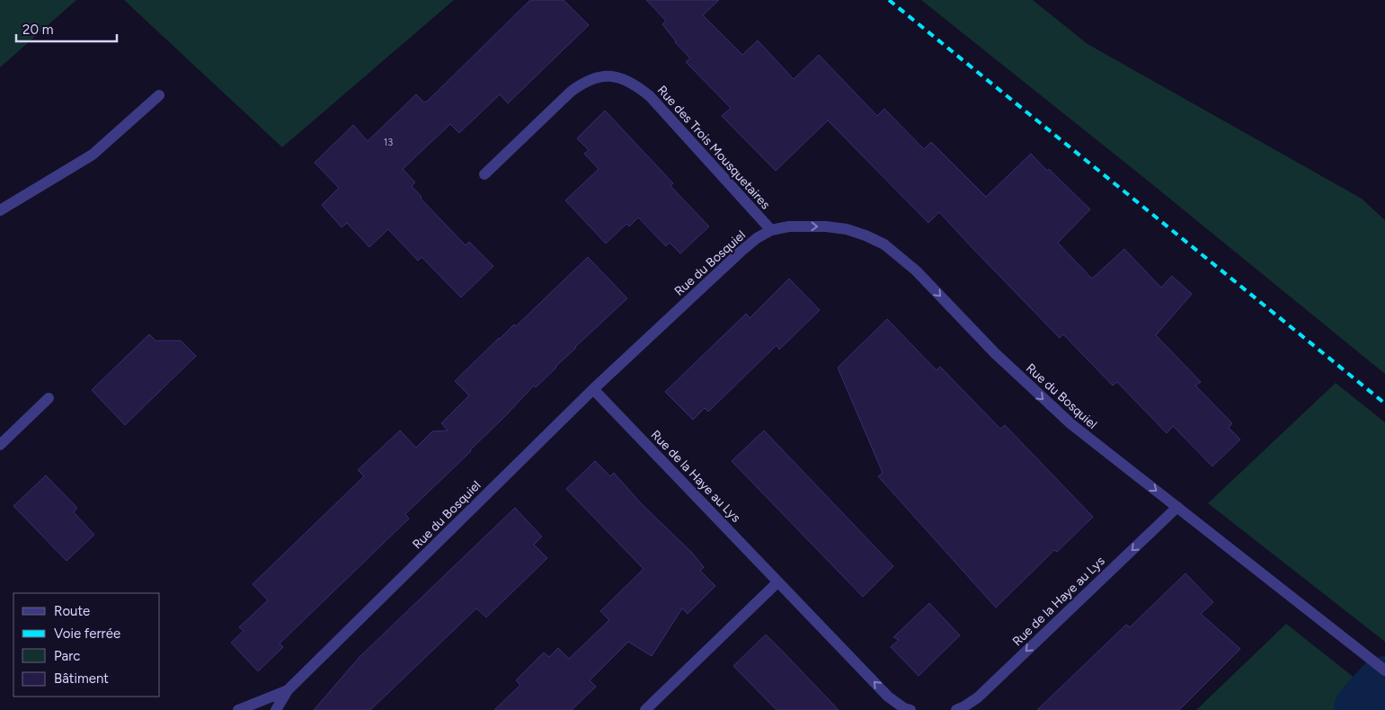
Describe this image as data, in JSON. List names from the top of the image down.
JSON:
{
  "streets": {
    "street": ["Rue des Trois Mousquetaires", "Rue du Bosquiel", "Rue de la Haye au Lys"]
  },
  "crossings": [
    ["Rue des Trois Mousquetaires", "Rue du Bosquiel"],
    ["Rue du Bosquiel", "Rue de la Haye au Lys"]
  ],
  "house_numbers": ["13"],
  "legend": [
    "Route",
    "Voie ferrée",
    "Parc",
    "Bâtiment"
  ],
  "scale_bar": "20 m"
}
